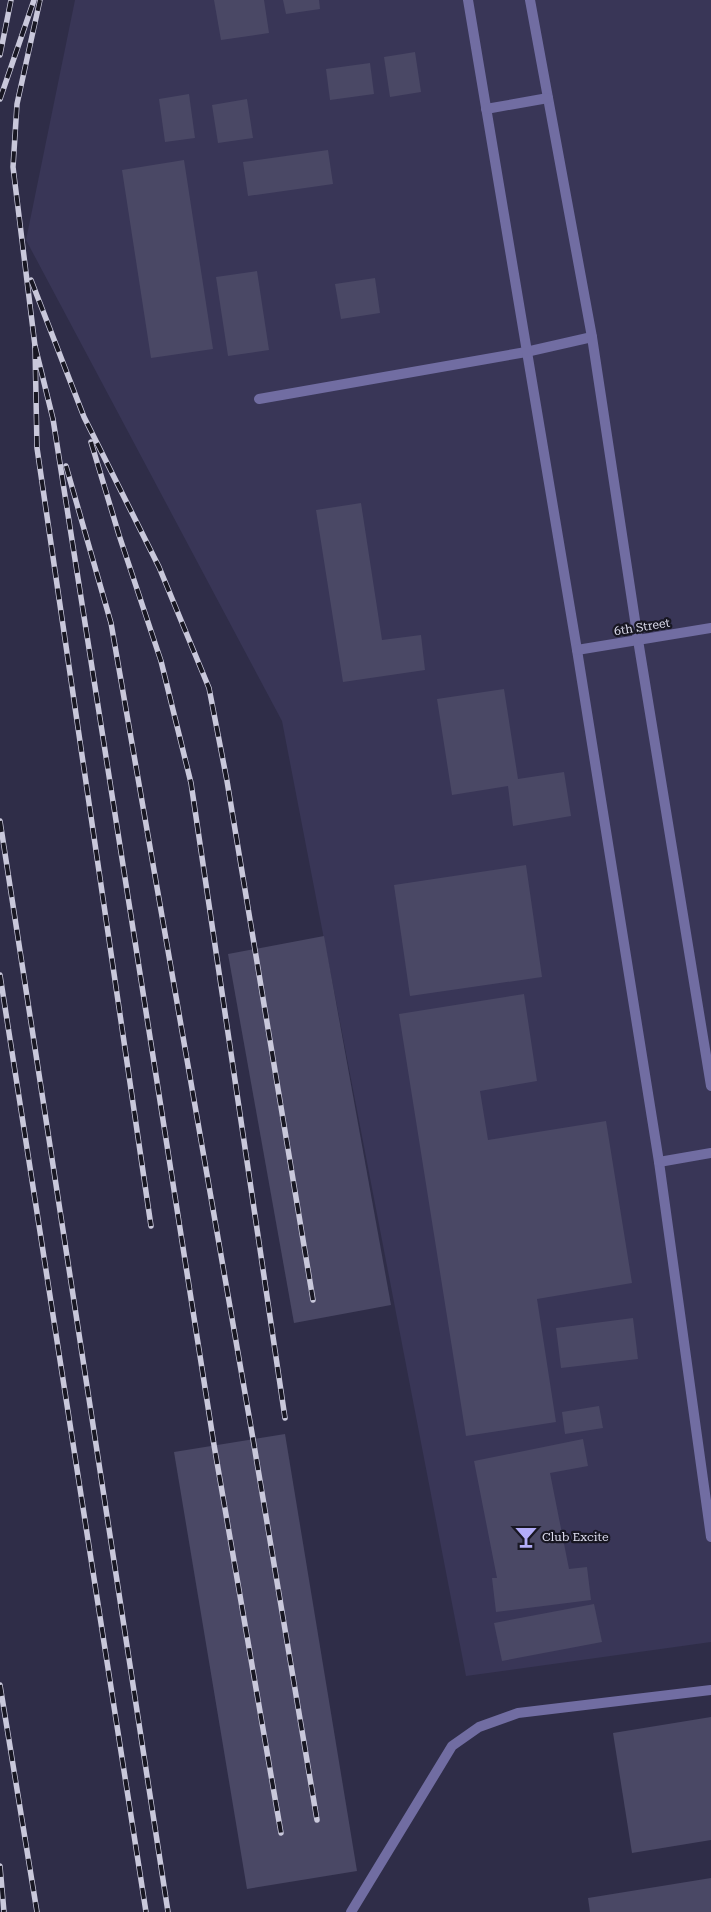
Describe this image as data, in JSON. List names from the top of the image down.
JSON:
{
  "streets": {
    "street": ["6th Street"]
  },
  "places": {
    "bar": ["Club Excite"]
  }
}
